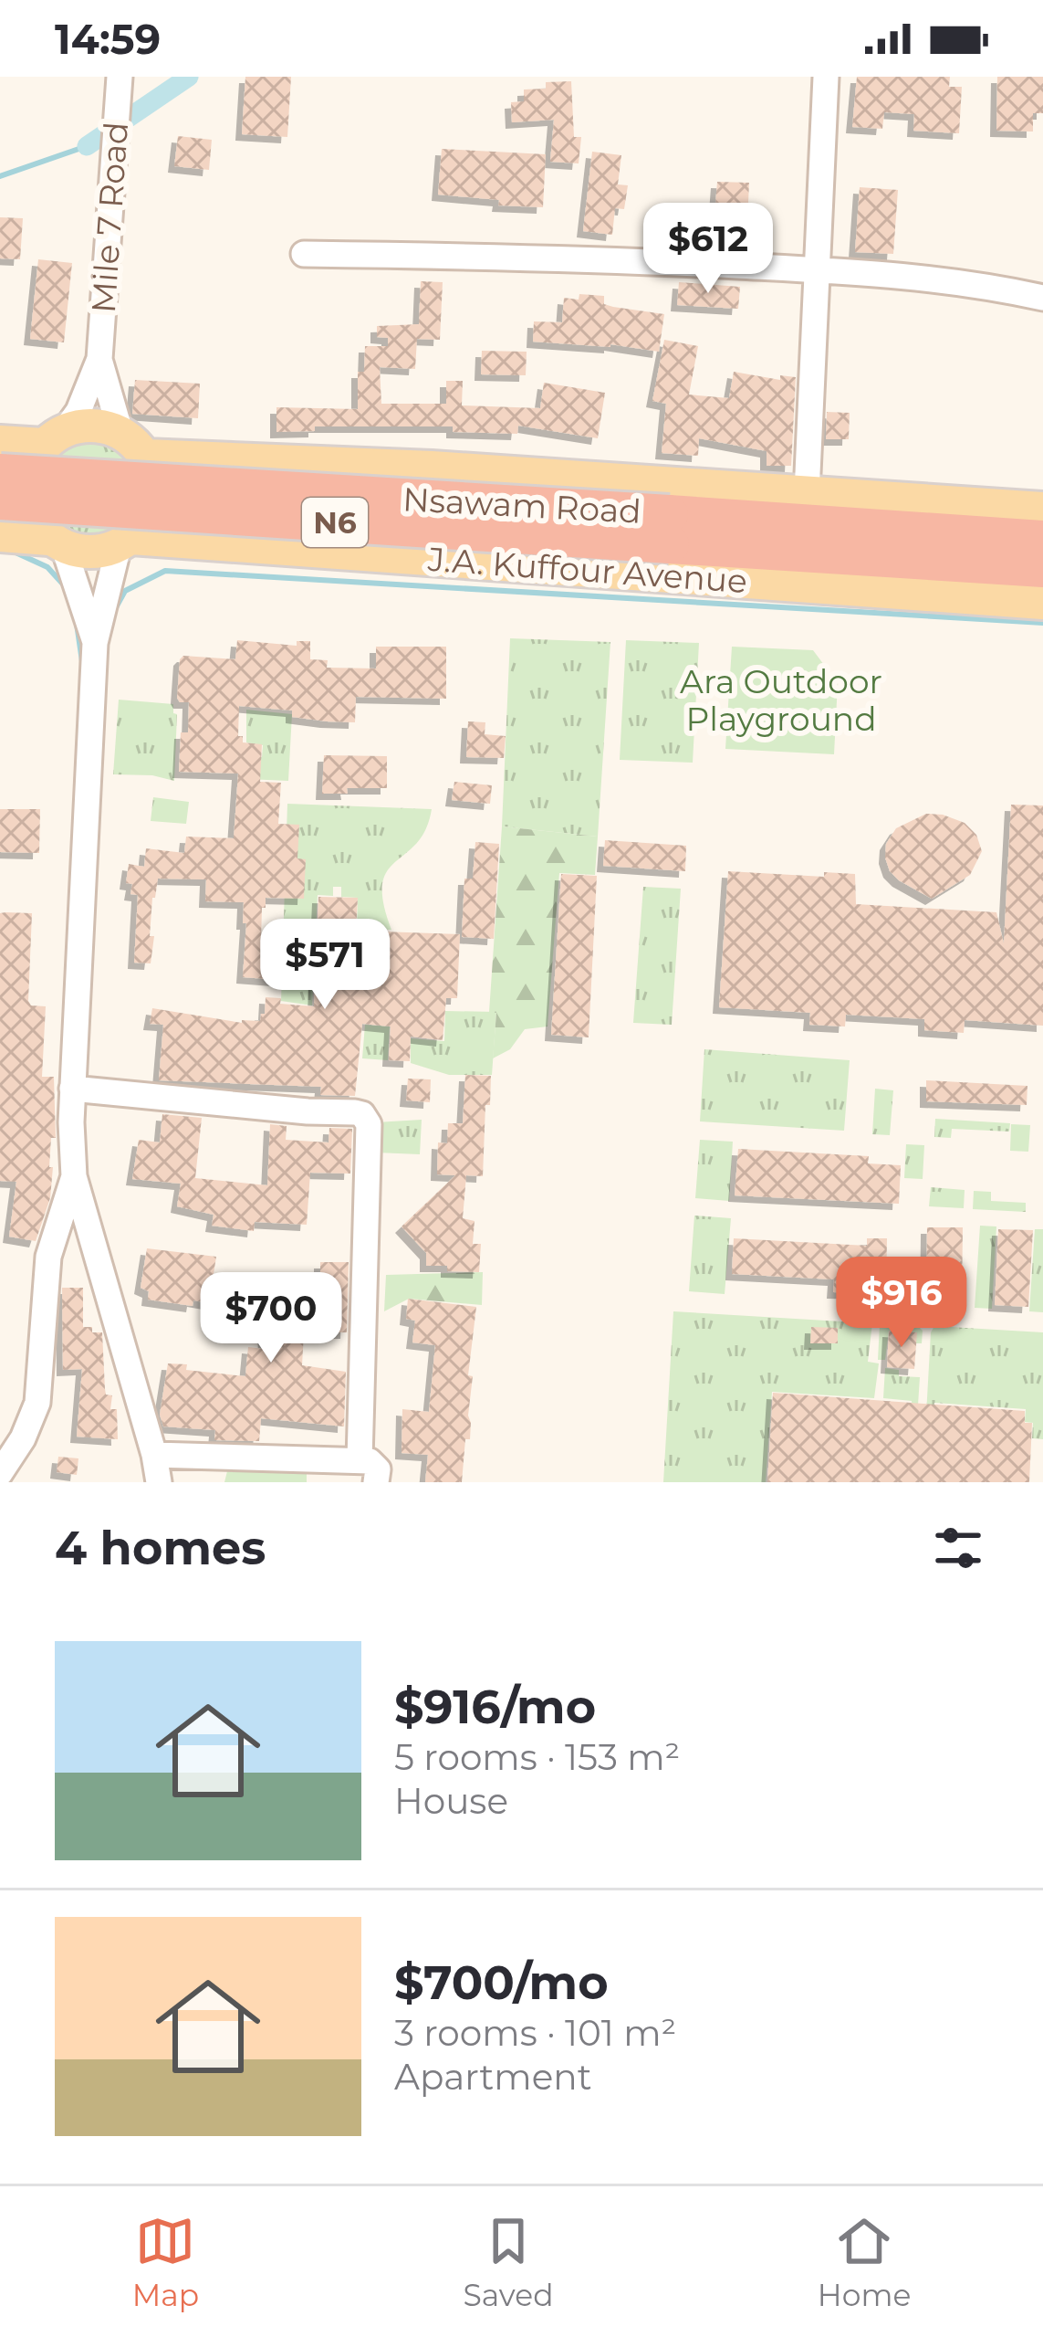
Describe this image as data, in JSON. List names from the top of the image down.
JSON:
{
  "streets": {
    "highway": ["Nsawam Road", "N6"],
    "main road": ["J.A. Kuffour Avenue"],
    "street": ["Mile 7 Road"]
  },
  "parks": ["Ara Outdoor Playground"],
  "page": {
    "status": "14:59",
    "price": [
      "$612",
      "$571",
      "$916",
      "$700"
    ],
    "heading": "4 homes",
    "list": [
      {
        "name": "$916/mo",
        "note": "5 rooms · 153 m² · House"
      },
      {
        "name": "$700/mo",
        "note": "3 rooms · 101 m² · Apartment"
      }
    ],
    "tabs": ["Map", "Saved", "Home"]
  }
}
